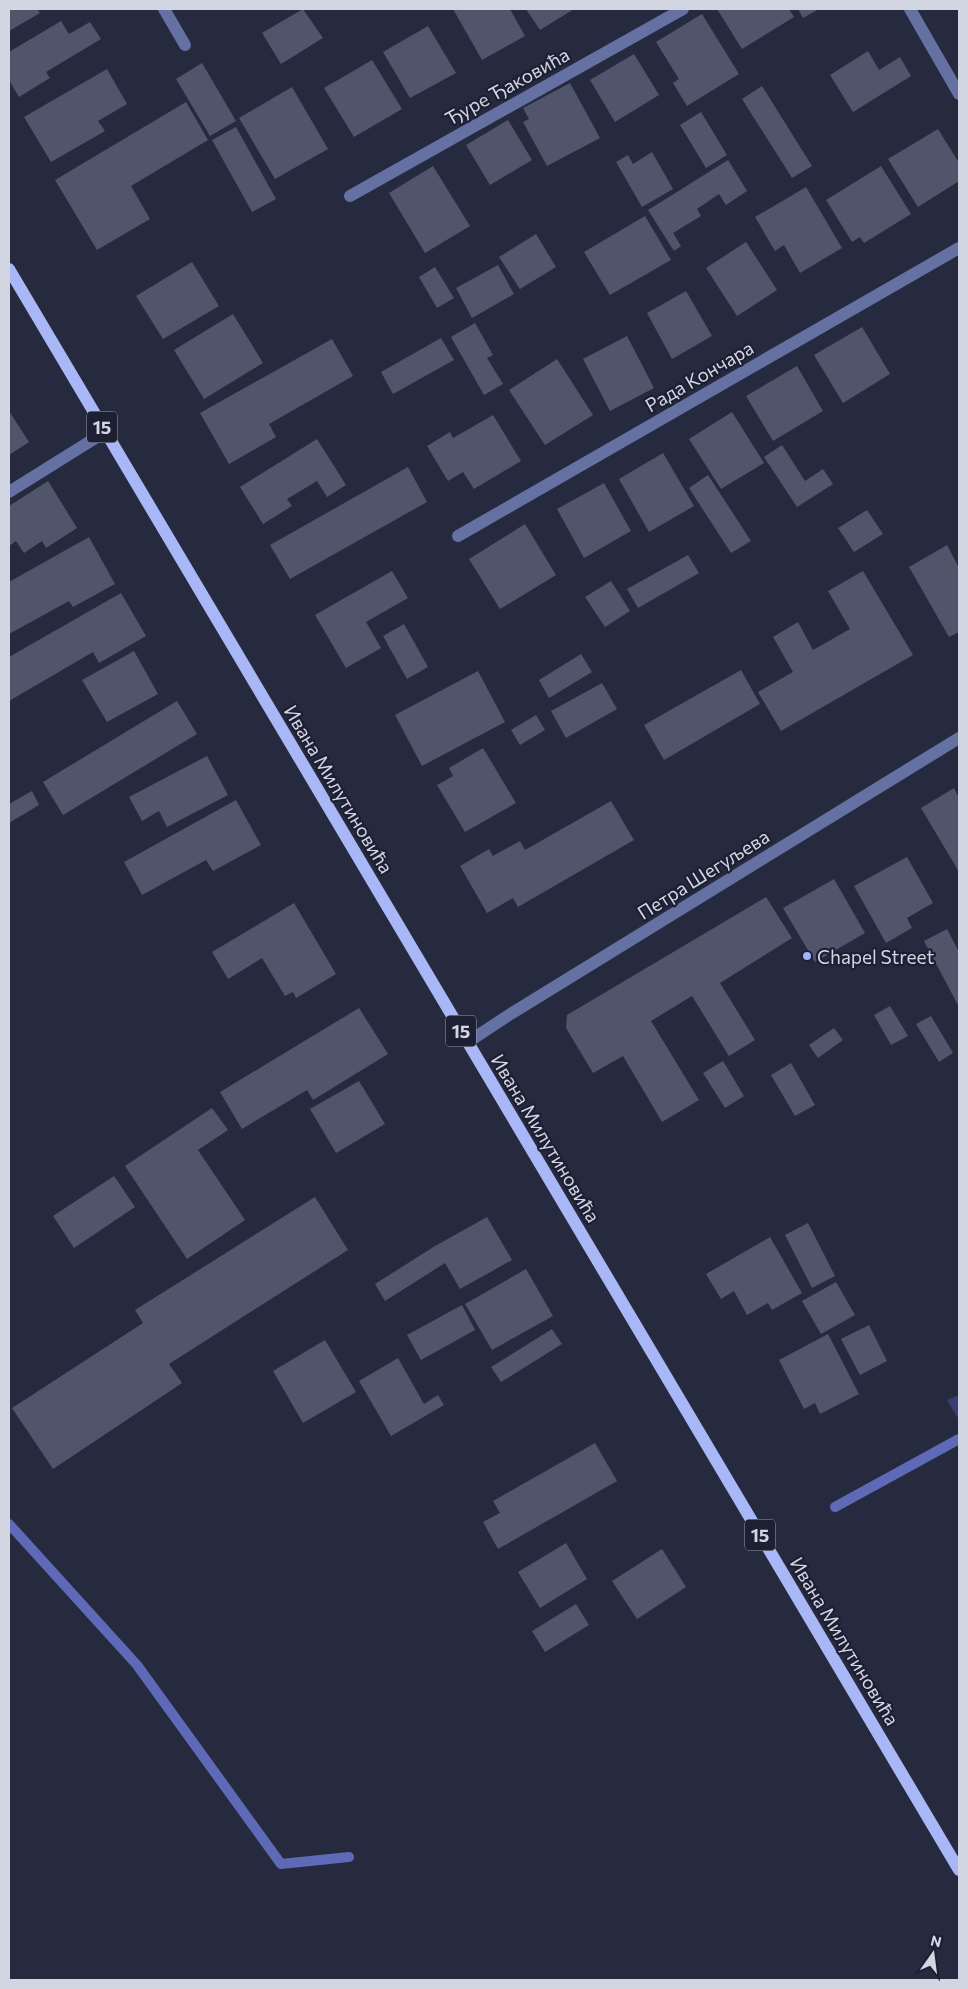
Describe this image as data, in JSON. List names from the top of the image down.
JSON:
{
  "streets": {
    "main road": ["15", "Ивана Милутиновића"],
    "street": ["Ђуре Ђаковића", "Рада Кончара", "Петра Шегуљева"]
  },
  "crossings": [
    ["Ивана Милутиновића", "Петра Шегуљева"]
  ],
  "places": ["Chapel Street"],
  "north": "top"
}
